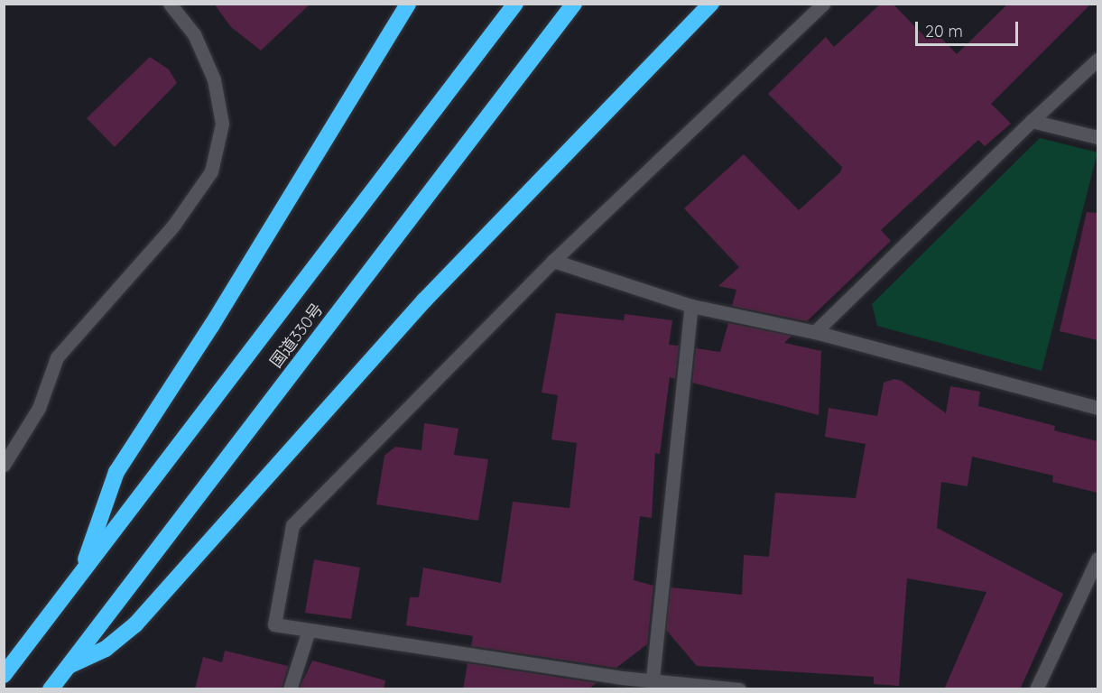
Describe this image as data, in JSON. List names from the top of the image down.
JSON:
{
  "streets": {
    "highway": ["国道330号"]
  },
  "scale_bar": "20 m"
}
